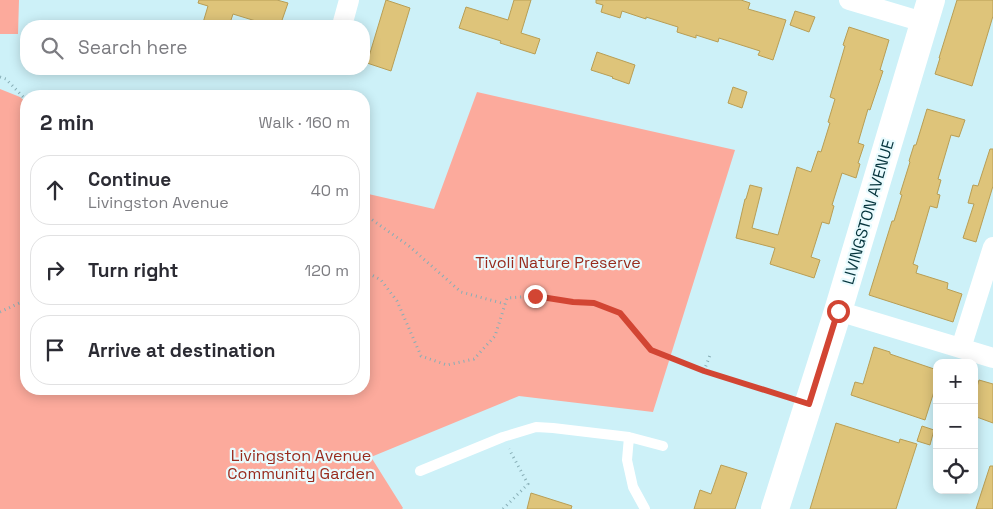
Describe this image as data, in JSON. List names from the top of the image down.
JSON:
{
  "streets": {
    "street": ["LIVINGSTON AVENUE"]
  },
  "parks": ["Tivoli Nature Preserve", "Livingston Avenue Community Garden"],
  "page": {
    "search": "Search here",
    "heading": ["2 min", "Walk · 160 m"],
    "list": [
      ["Continue", "Livingston Avenue", "40 m"],
      ["Turn right", "120 m"],
      "Arrive at destination"
    ],
    "map_buttons": ["+", "−"]
  }
}
